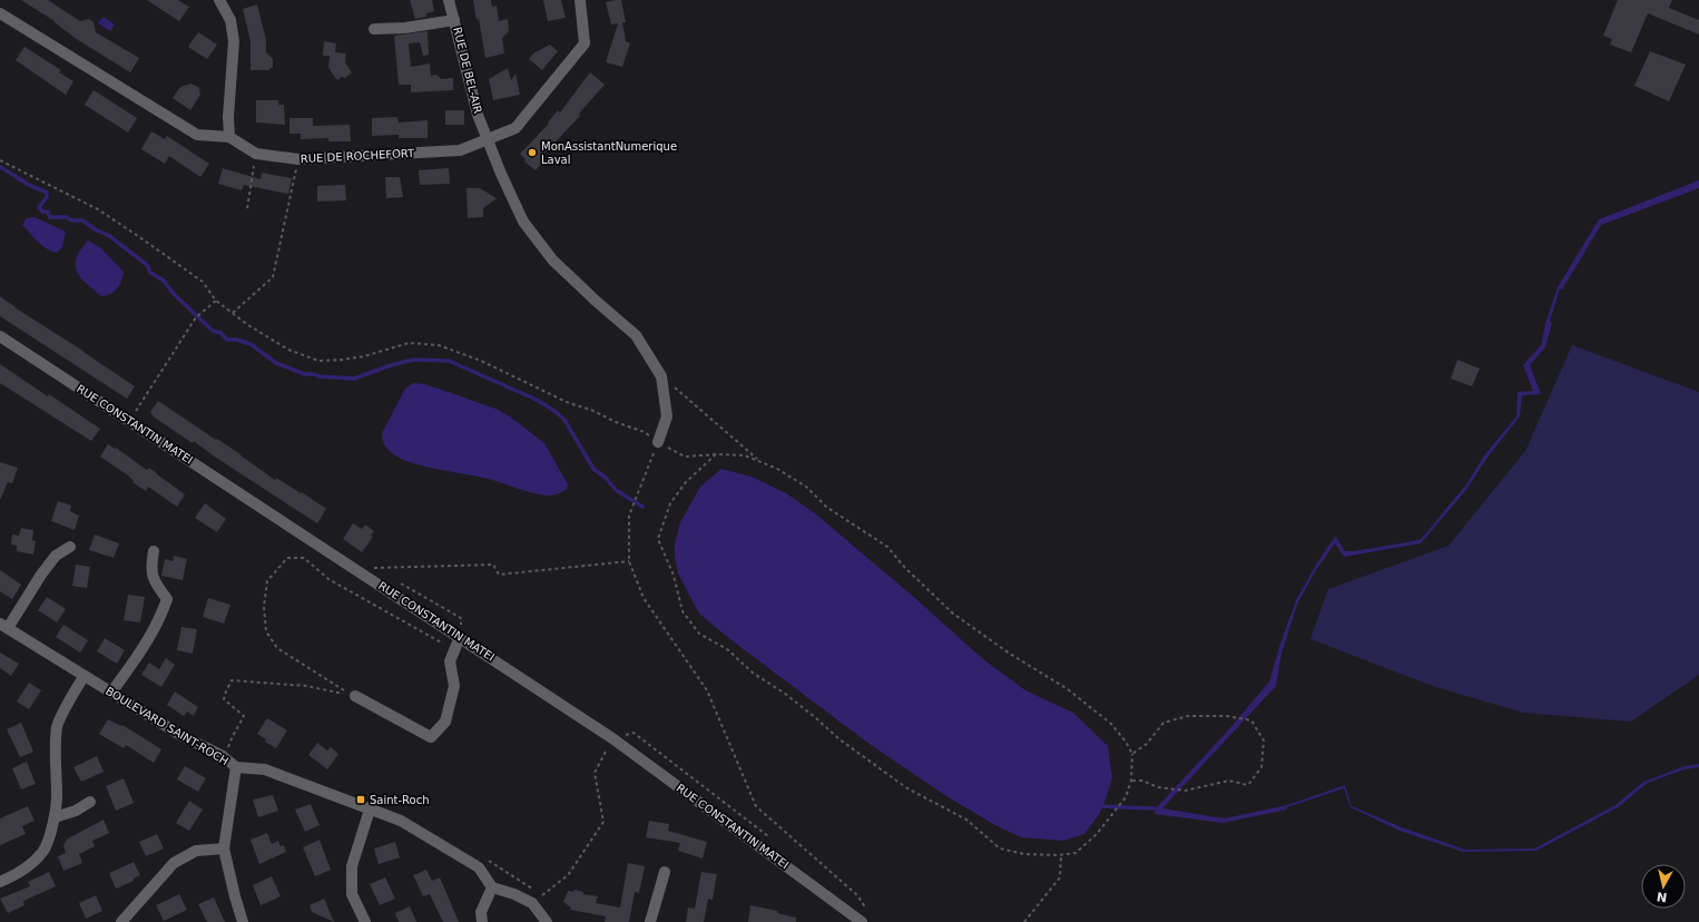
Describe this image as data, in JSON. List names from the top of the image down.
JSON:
{
  "streets": {
    "street": [
      "RUE DE BEL-AIR",
      "RUE DE ROCHEFORT",
      "RUE CONSTANTIN MATEI",
      "BOULEVARD SAINT-ROCH"
    ]
  },
  "crossings": [
    ["RUE DE BEL-AIR", "RUE DE ROCHEFORT"]
  ],
  "places": {
    "other": ["MonAssistantNumerique Laval"],
    "transit": ["Saint-Roch"]
  },
  "north": "bottom"
}
